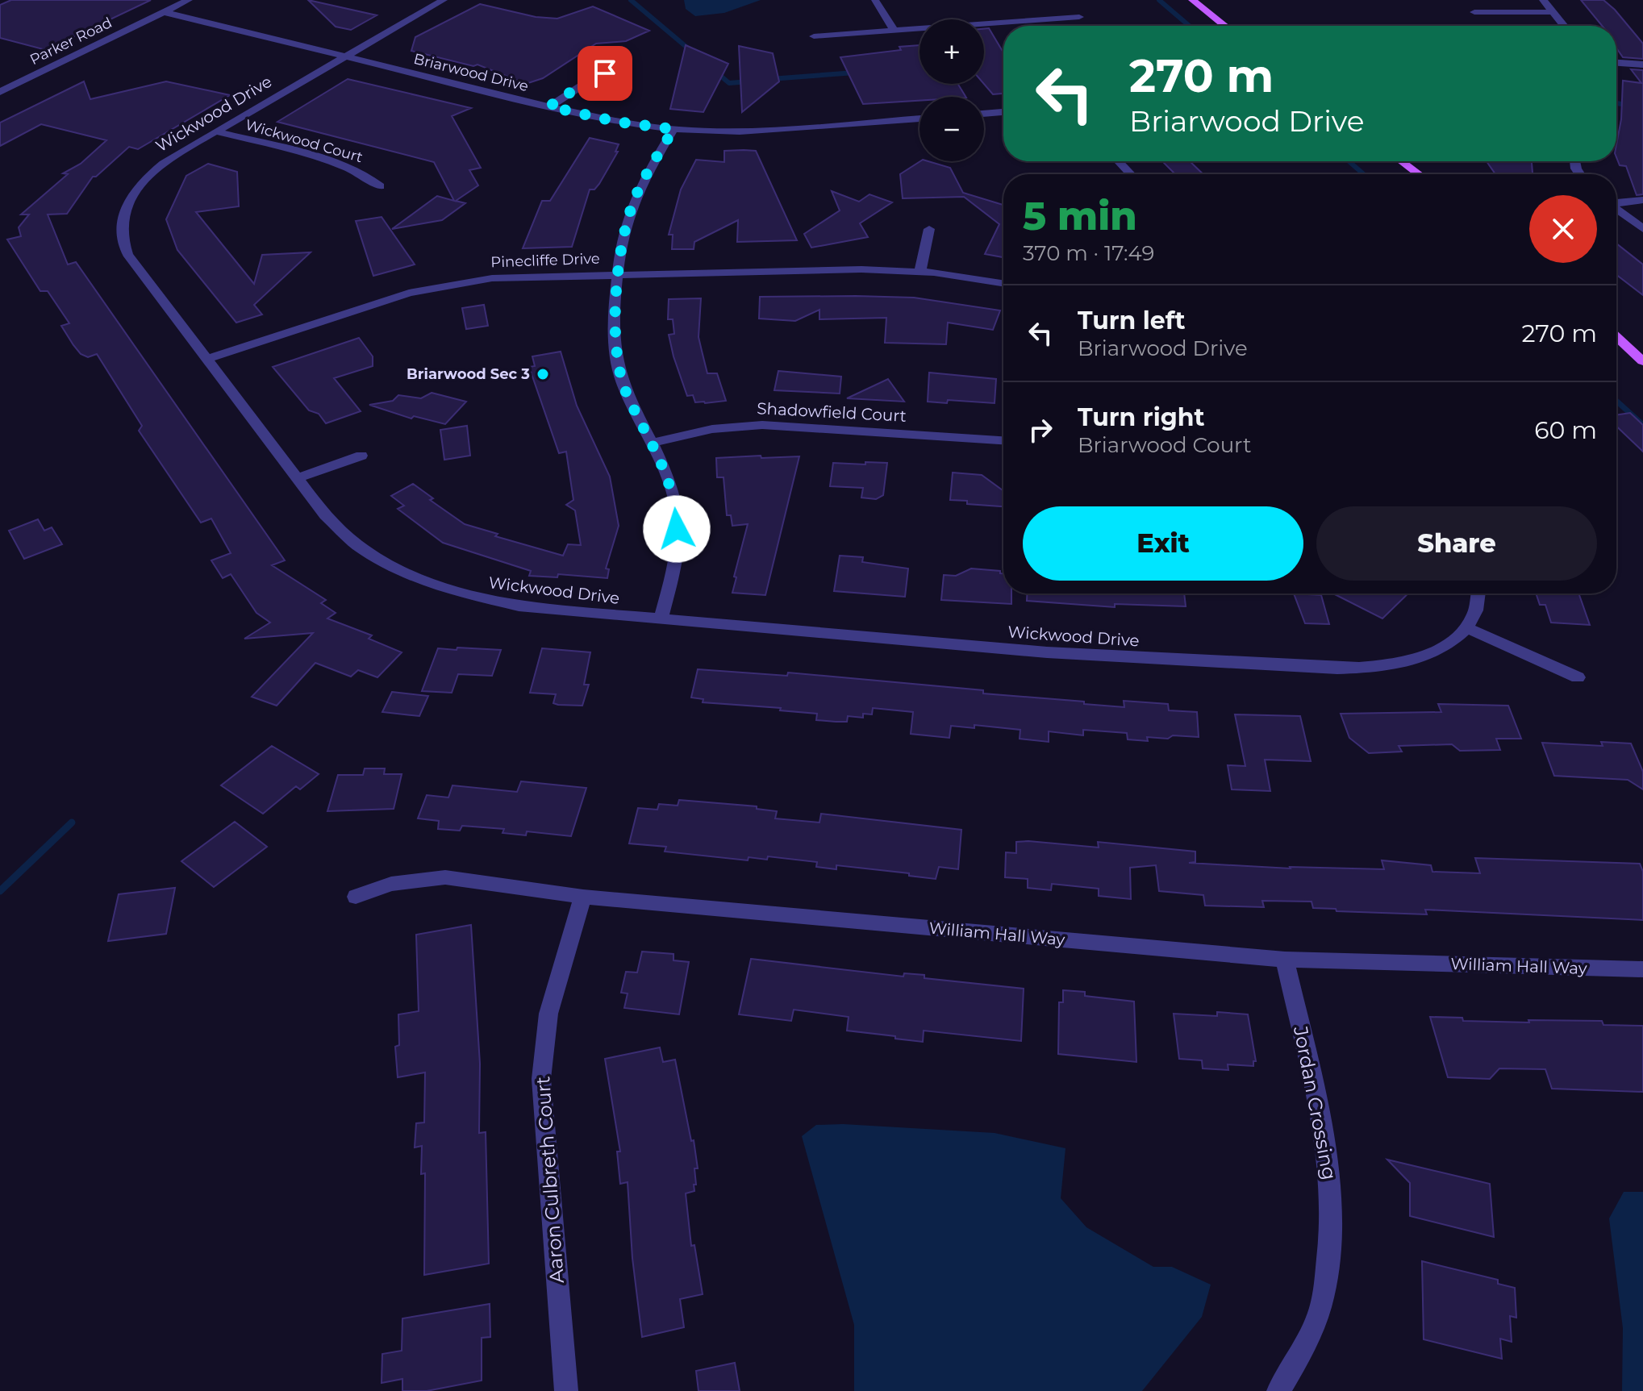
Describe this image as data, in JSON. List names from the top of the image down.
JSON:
{
  "streets": {
    "street": [
      "Parker Road",
      "Briarwood Drive",
      "Wickwood Drive",
      "Wickwood Court",
      "Pinecliffe Drive",
      "Shadowfield Court",
      "William Hall Way",
      "Jordan Crossing",
      "Aaron Culbreth Court"
    ]
  },
  "crossings": [
    ["Parker Road", "Briarwood Drive"],
    ["Briarwood Drive", "Wickwood Drive"],
    ["Wickwood Drive", "Wickwood Court"],
    ["Wickwood Drive", "Pinecliffe Drive"],
    ["William Hall Way", "Jordan Crossing"],
    ["William Hall Way", "Aaron Culbreth Court"]
  ],
  "places": ["Briarwood Sec 3"],
  "page": {
    "map_buttons": ["+", "−"],
    "turn": ["270 m", "Briarwood Drive"],
    "heading": ["5 min", "370 m · 17:49"],
    "list": [
      {
        "name": "Turn left",
        "note": "Briarwood Drive",
        "value": "270 m"
      },
      {
        "name": "Turn right",
        "note": "Briarwood Court",
        "value": "60 m"
      }
    ],
    "buttons": ["Exit", "Share"]
  }
}
